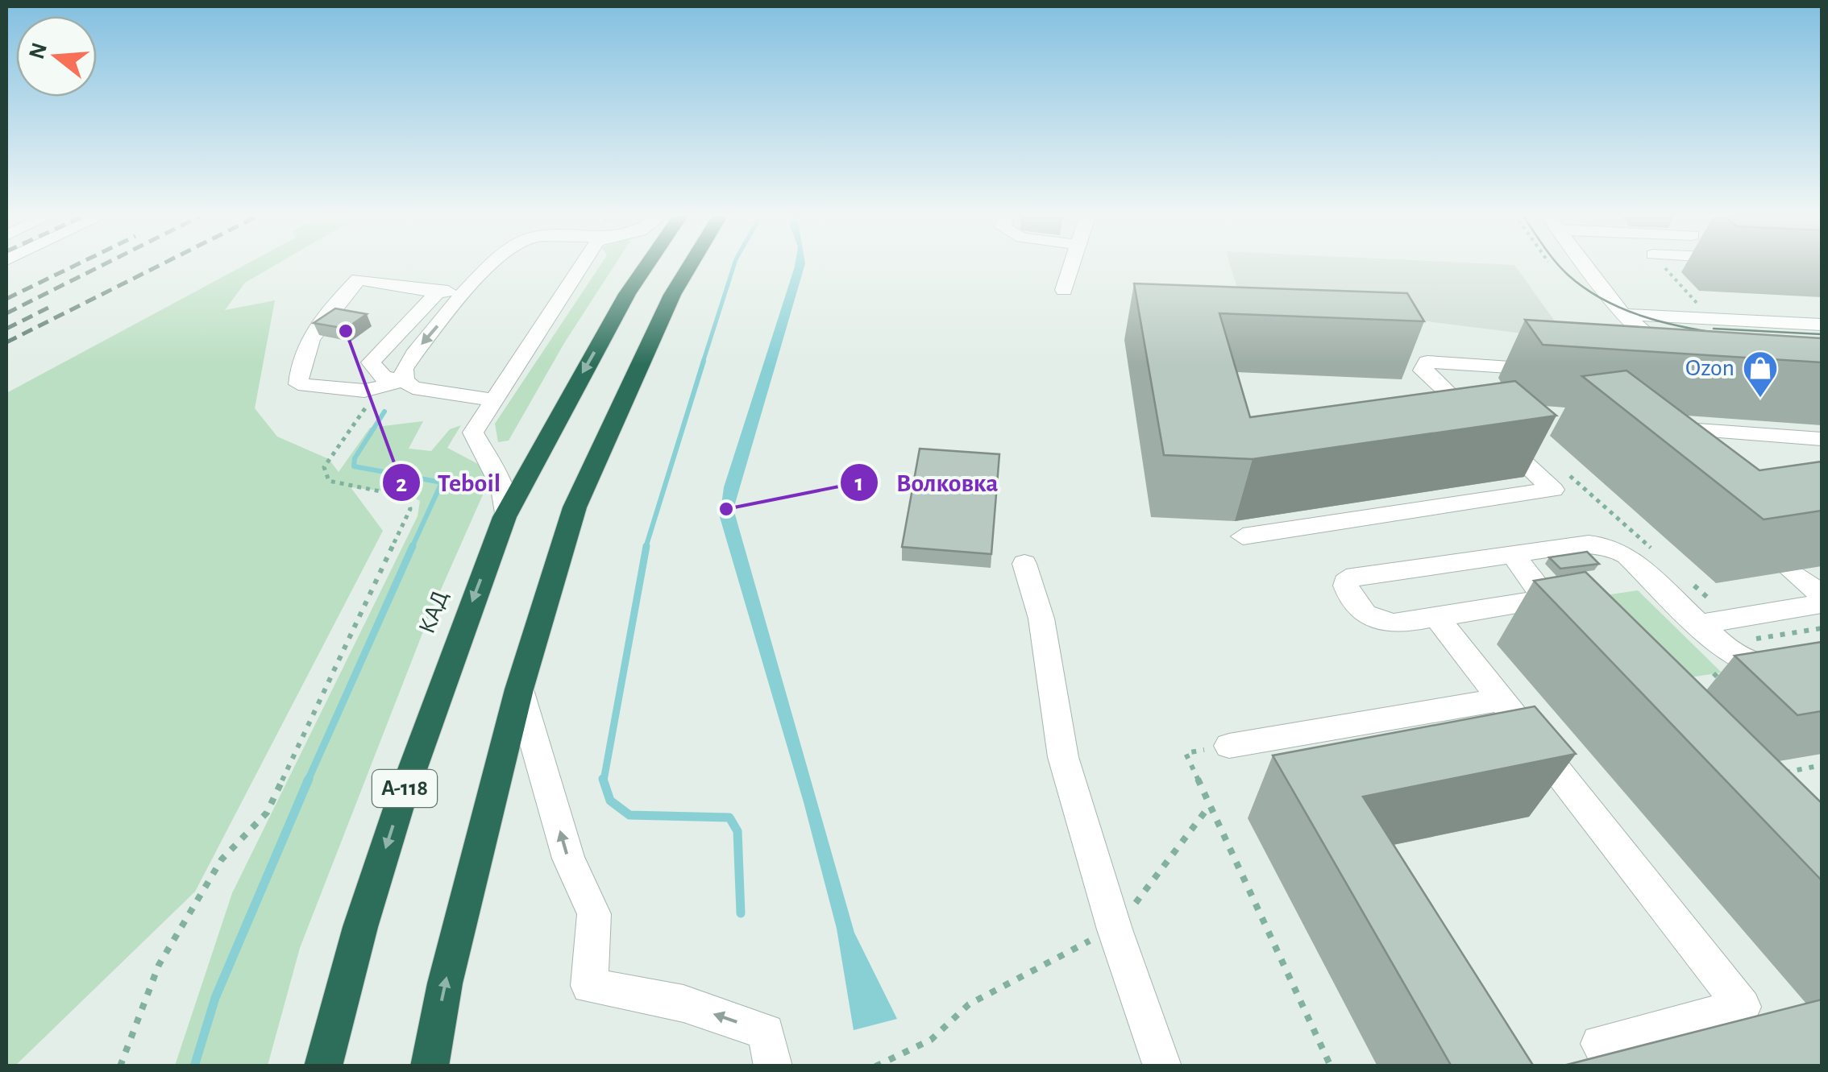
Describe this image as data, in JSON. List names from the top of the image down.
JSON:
{
  "streets": {
    "highway": ["КАД", "А-118"]
  },
  "places": {
    "other": ["Teboil", "Волковка"],
    "shop": ["Ozon"]
  },
  "north": "left"
}
